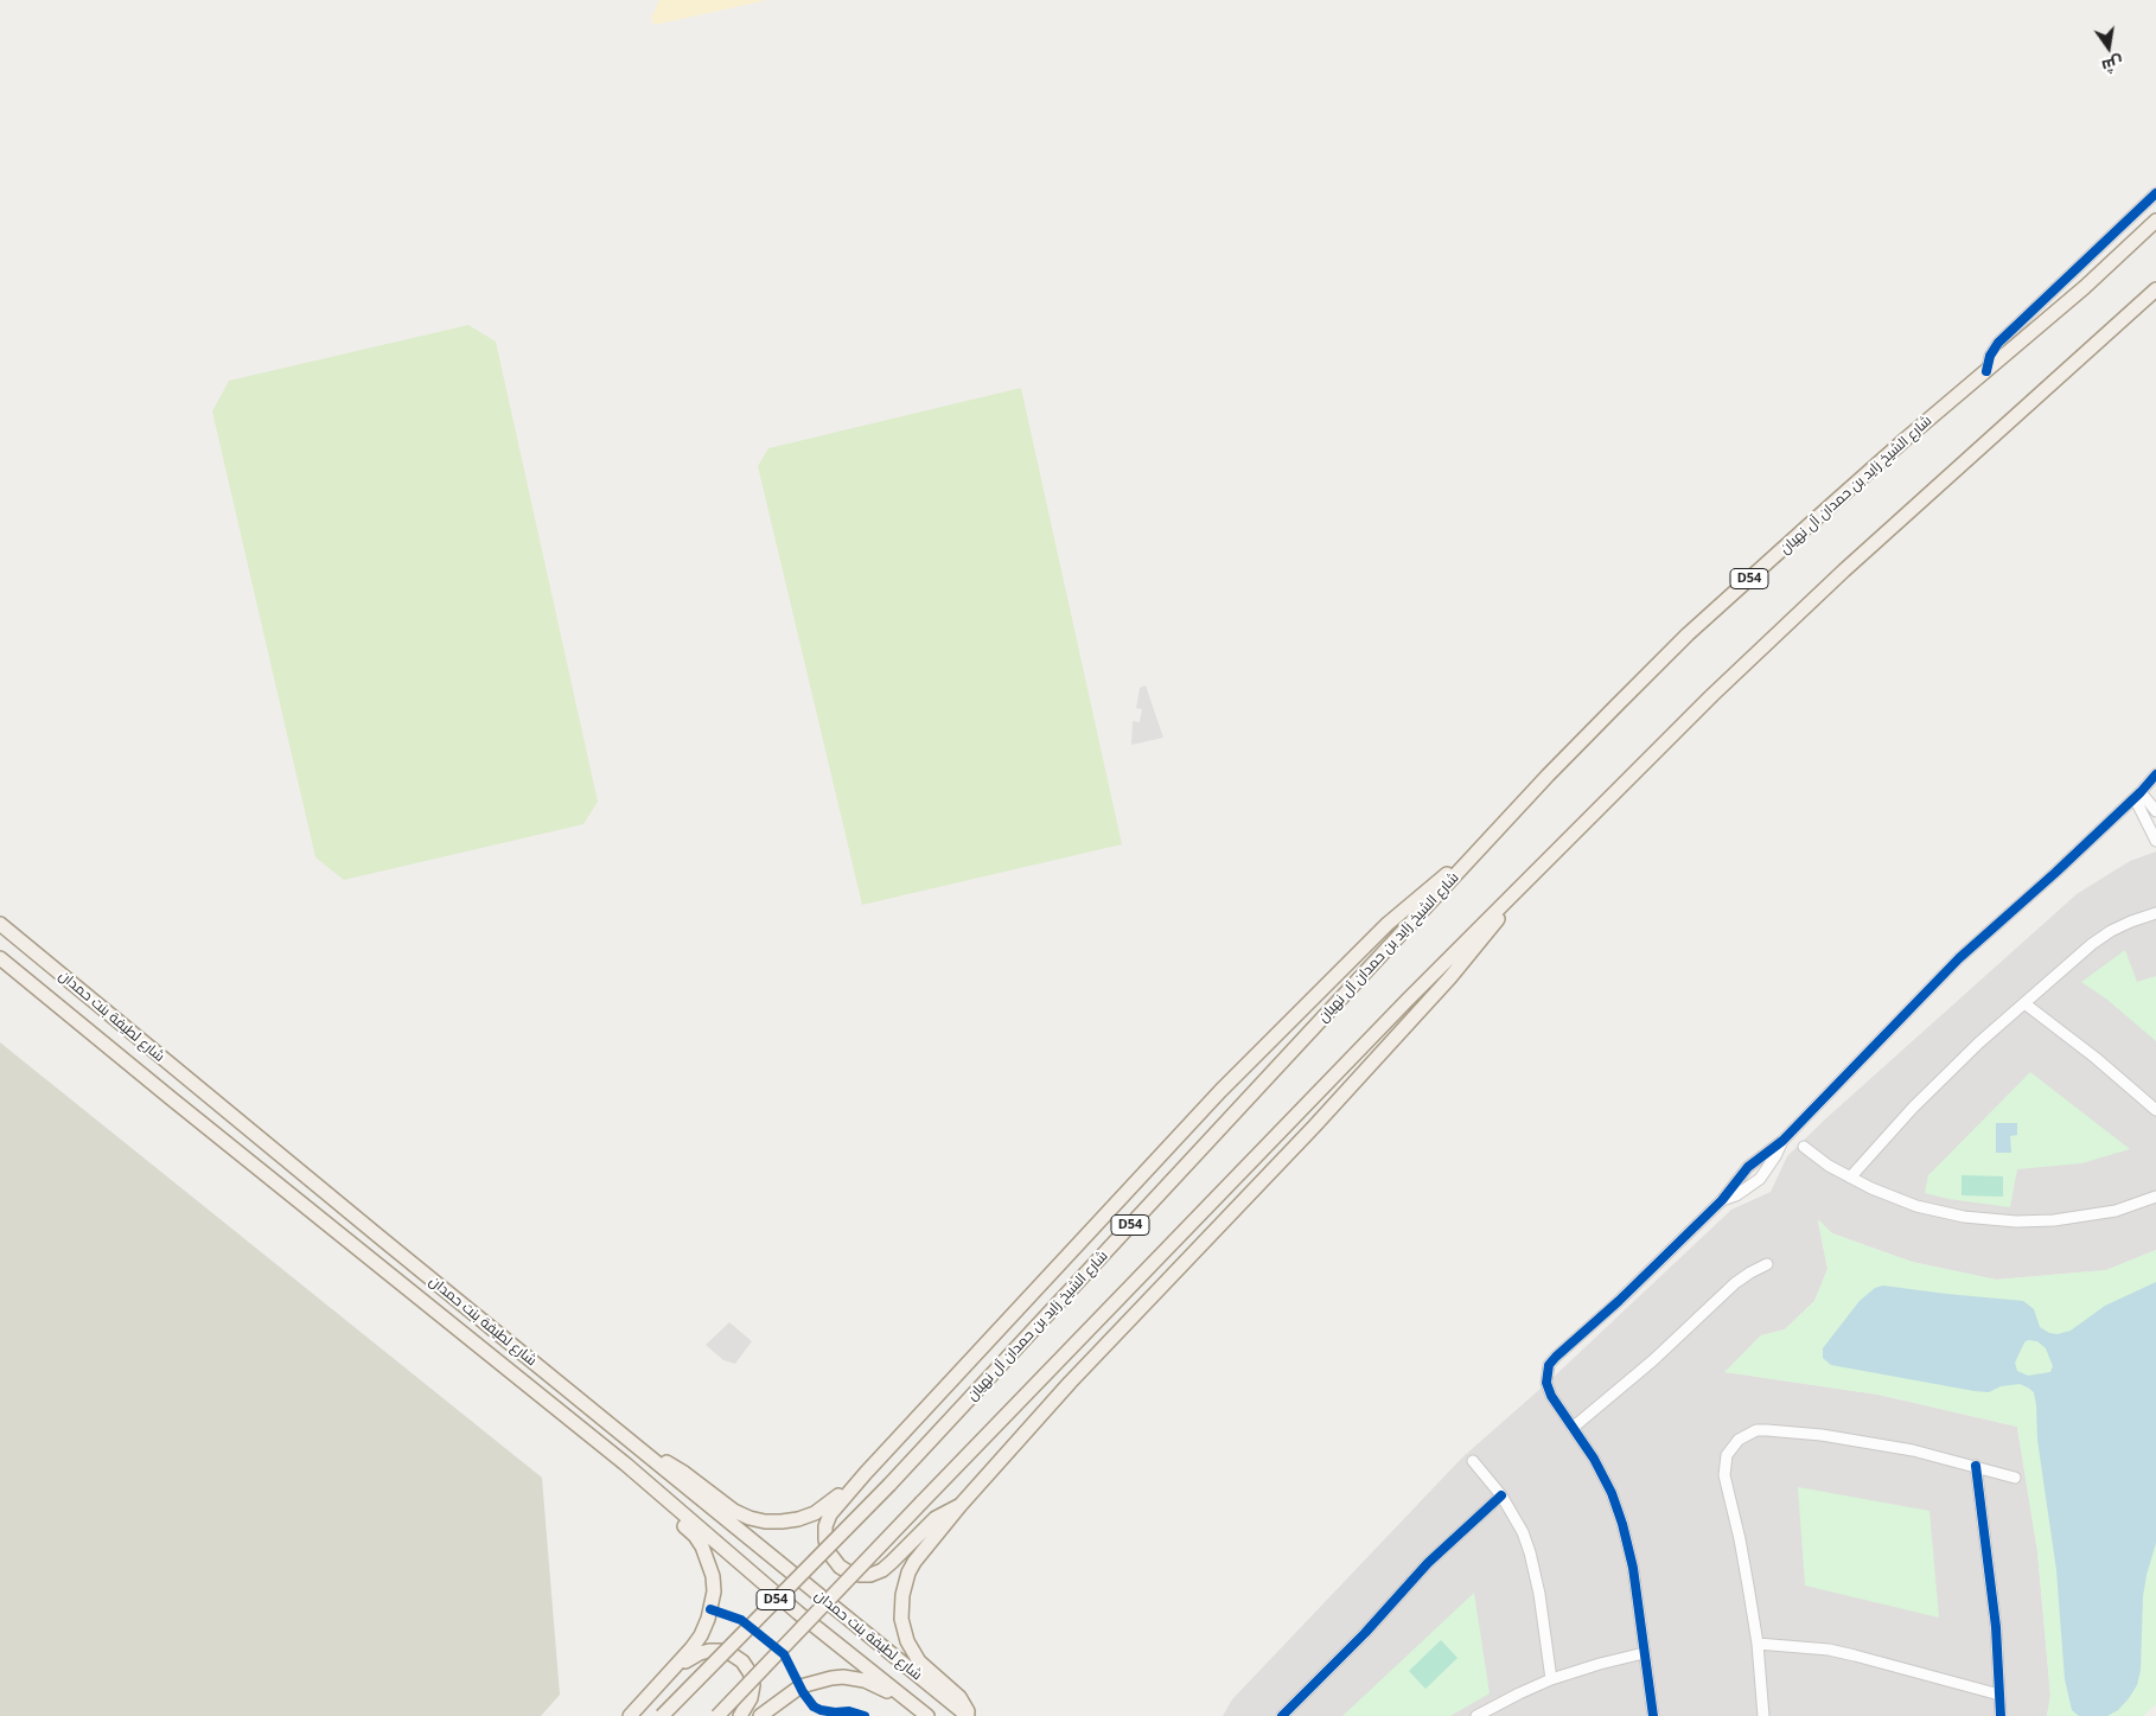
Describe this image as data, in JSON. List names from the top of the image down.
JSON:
{
  "streets": {
    "main road": ["شارع الشيخ زايد بن حمدان آل نهيان", "D54", "شارع لطيفة بنت حمدان"]
  },
  "north": "bottom"
}
